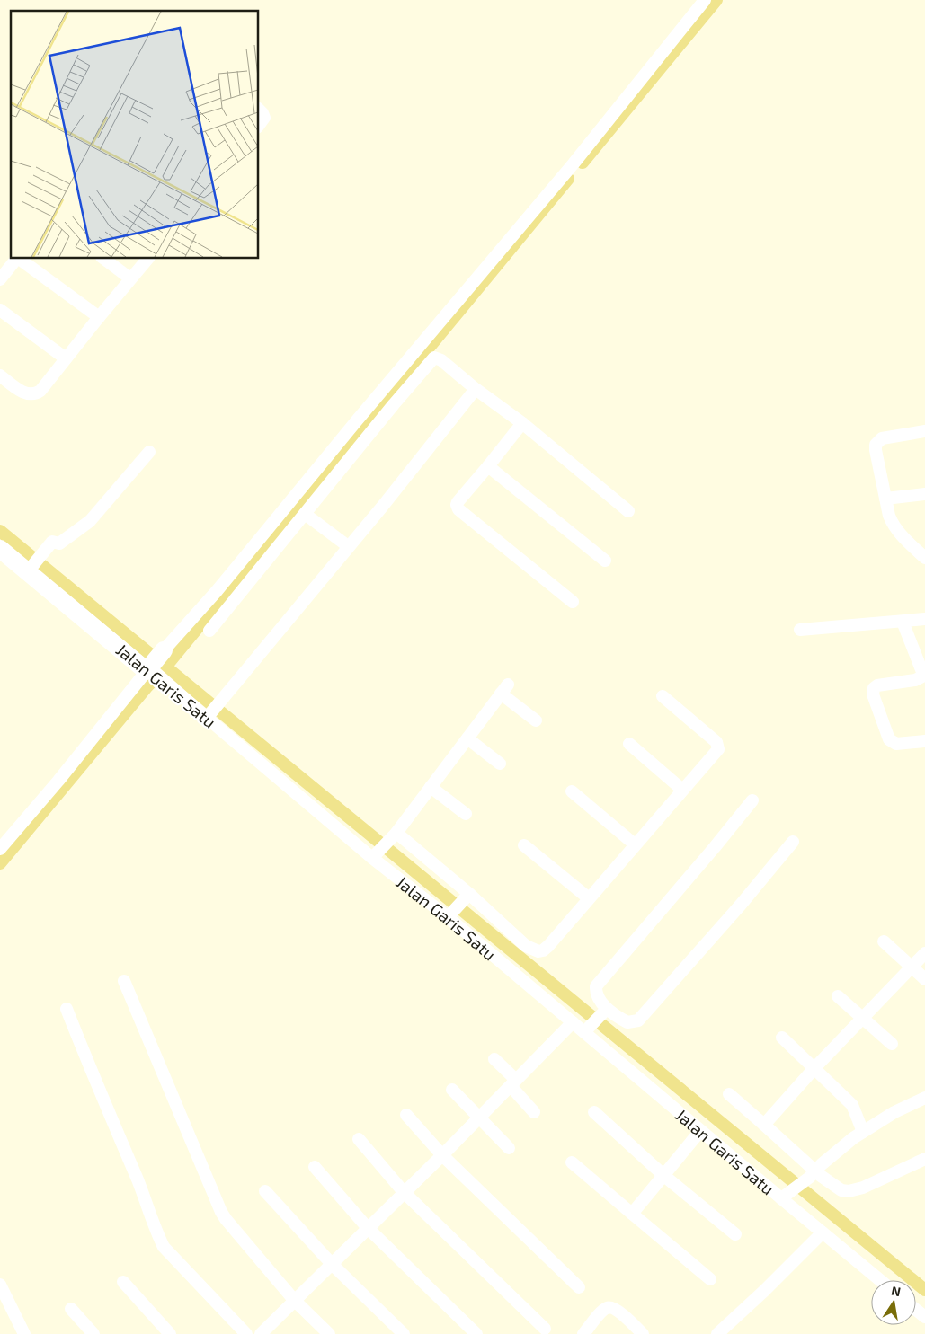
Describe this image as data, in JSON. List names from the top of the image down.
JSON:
{
  "streets": {
    "street": ["Jalan Garis Satu"]
  },
  "north": "top"
}
